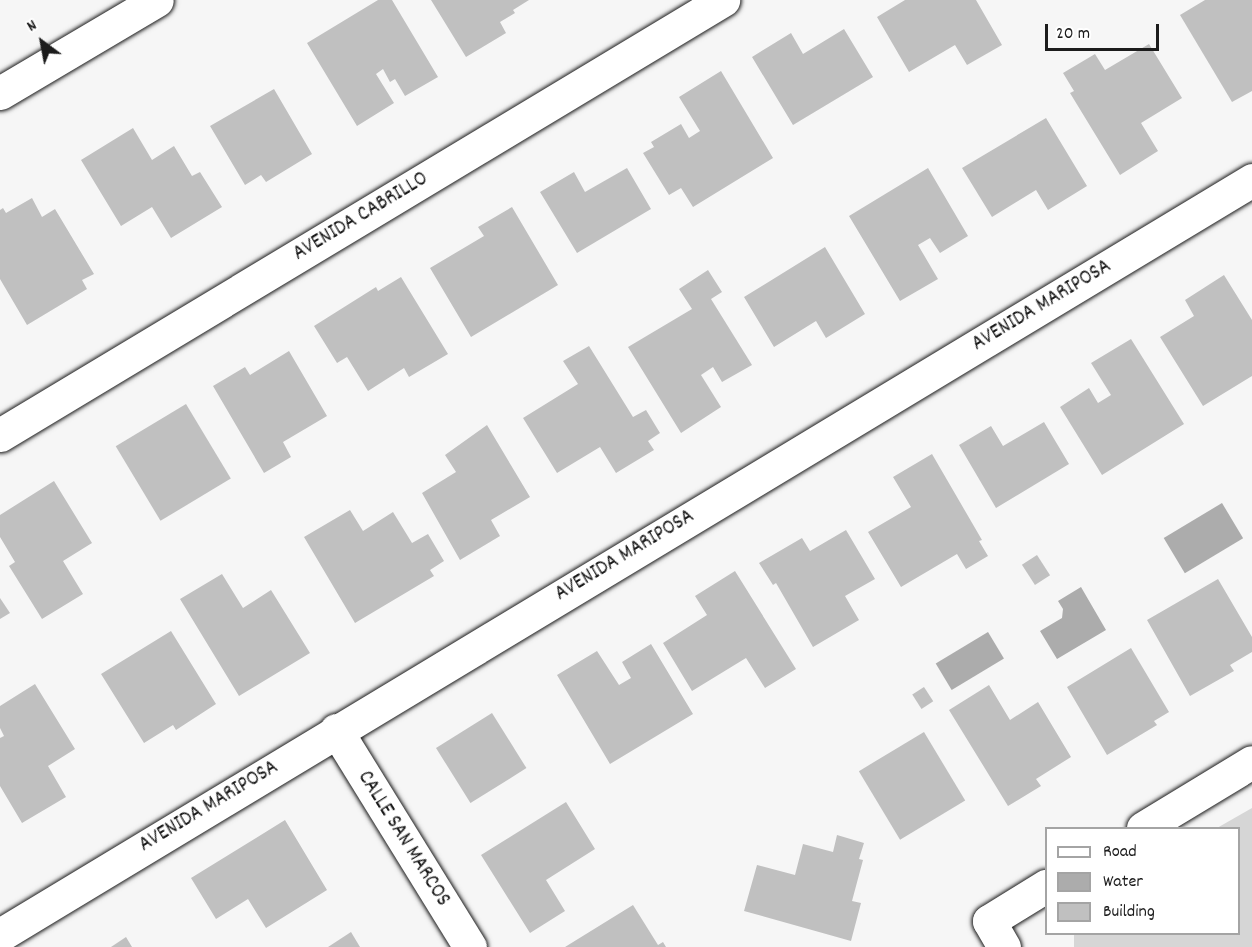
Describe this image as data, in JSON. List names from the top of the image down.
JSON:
{
  "streets": {
    "street": ["AVENIDA CABRILLO", "AVENIDA MARIPOSA", "CALLE SAN MARCOS"]
  },
  "crossings": [
    ["AVENIDA MARIPOSA", "CALLE SAN MARCOS"]
  ],
  "legend": ["Road", "Water", "Building"],
  "scale_bar": "20 m",
  "north": "top left"
}
